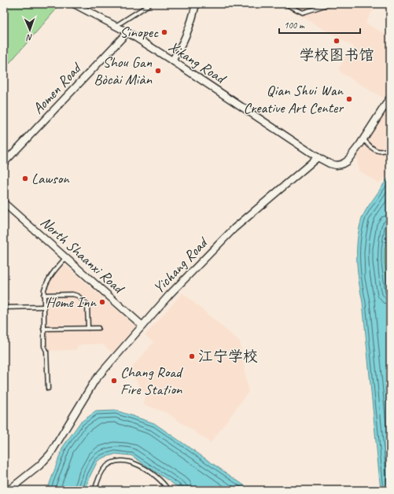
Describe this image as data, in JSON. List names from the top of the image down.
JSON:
{
  "streets": {
    "street": [
      "Xikang Road",
      "Aomen Road",
      "North Shaanxi Road",
      "Yichang Road"
    ]
  },
  "crossings": [
    ["Xikang Road", "Aomen Road"],
    ["Xikang Road", "Yichang Road"],
    ["North Shaanxi Road", "Yichang Road"]
  ],
  "places": [
    "Sinopec",
    "学校图书馆",
    "Shou Gan Bòcài Miàn",
    "Qian Shui Wan Creative Art Center",
    "Lawson",
    "Home Inn",
    "江宁学校",
    "Chang Road Fire Station"
  ],
  "scale_bar": "100 m",
  "north": "bottom"
}
